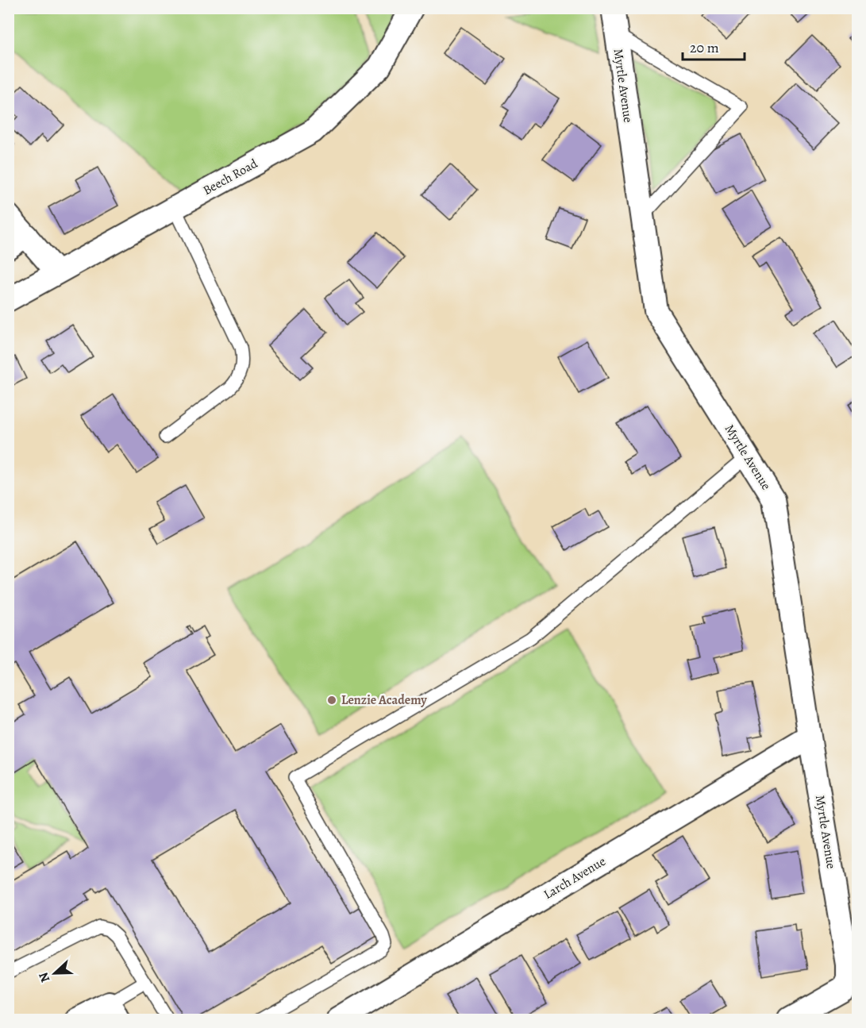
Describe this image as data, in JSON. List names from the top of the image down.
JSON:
{
  "streets": {
    "street": ["Myrtle Avenue", "Beech Road", "Larch Avenue"]
  },
  "crossings": [
    ["Myrtle Avenue", "Larch Avenue"]
  ],
  "places": ["Lenzie Academy"],
  "scale_bar": "20 m",
  "north": "left"
}
